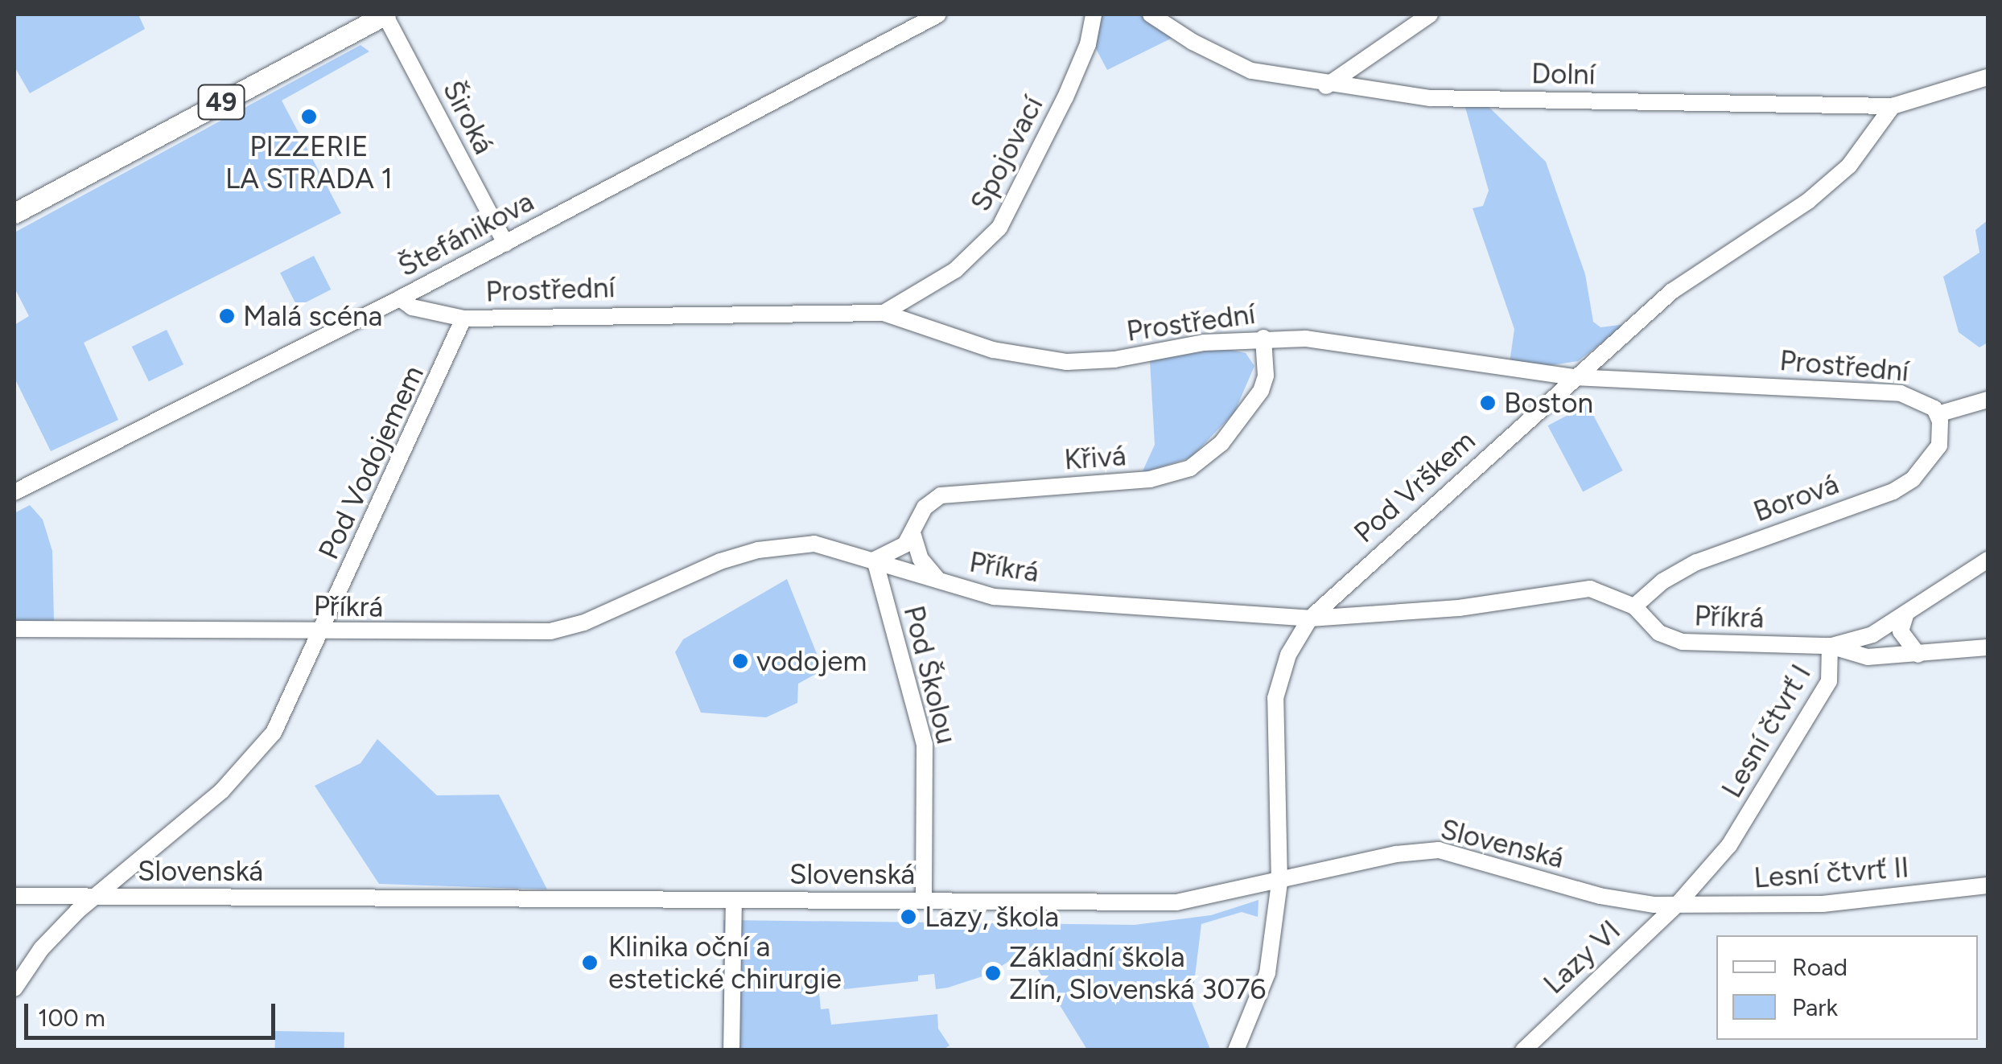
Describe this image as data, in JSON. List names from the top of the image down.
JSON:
{
  "streets": {
    "main road": ["49"],
    "street": [
      "Dolní",
      "Široká",
      "Spojovací",
      "Štefánikova",
      "Prostřední",
      "Křivá",
      "Pod Vodojemem",
      "Pod Vrškem",
      "Borová",
      "Příkrá",
      "Pod Školou",
      "Lesní čtvrť I",
      "Slovenská",
      "Lesní čtvrť II",
      "Lazy VI"
    ]
  },
  "crossings": [
    ["Dolní", "Pod Vrškem"],
    ["49", "Široká"],
    ["Široká", "Štefánikova"],
    ["Spojovací", "Prostřední"],
    ["Štefánikova", "Prostřední"],
    ["Prostřední", "Křivá"],
    ["Prostřední", "Pod Vodojemem"],
    ["Prostřední", "Pod Vrškem"],
    ["Prostřední", "Borová"],
    ["Křivá", "Příkrá"],
    ["Křivá", "Pod Školou"],
    ["Pod Vodojemem", "Příkrá"],
    ["Pod Vodojemem", "Slovenská"],
    ["Pod Vrškem", "Příkrá"],
    ["Pod Vrškem", "Slovenská"],
    ["Borová", "Příkrá"],
    ["Příkrá", "Pod Školou"],
    ["Příkrá", "Lesní čtvrť I"],
    ["Pod Školou", "Slovenská"],
    ["Lesní čtvrť I", "Slovenská"],
    ["Lesní čtvrť I", "Lesní čtvrť II"],
    ["Lesní čtvrť I", "Lazy VI"],
    ["Slovenská", "Lesní čtvrť II"],
    ["Slovenská", "Lazy VI"],
    ["Lesní čtvrť II", "Lazy VI"]
  ],
  "places": [
    "PIZZERIE LA STRADA 1",
    "Malá scéna",
    "Boston",
    "vodojem",
    "Lazy, škola",
    "Klinika oční a estetické chirurgie",
    "Základní škola Zlín, Slovenská 3076"
  ],
  "legend": ["Road", "Park"],
  "scale_bar": "100 m"
}
